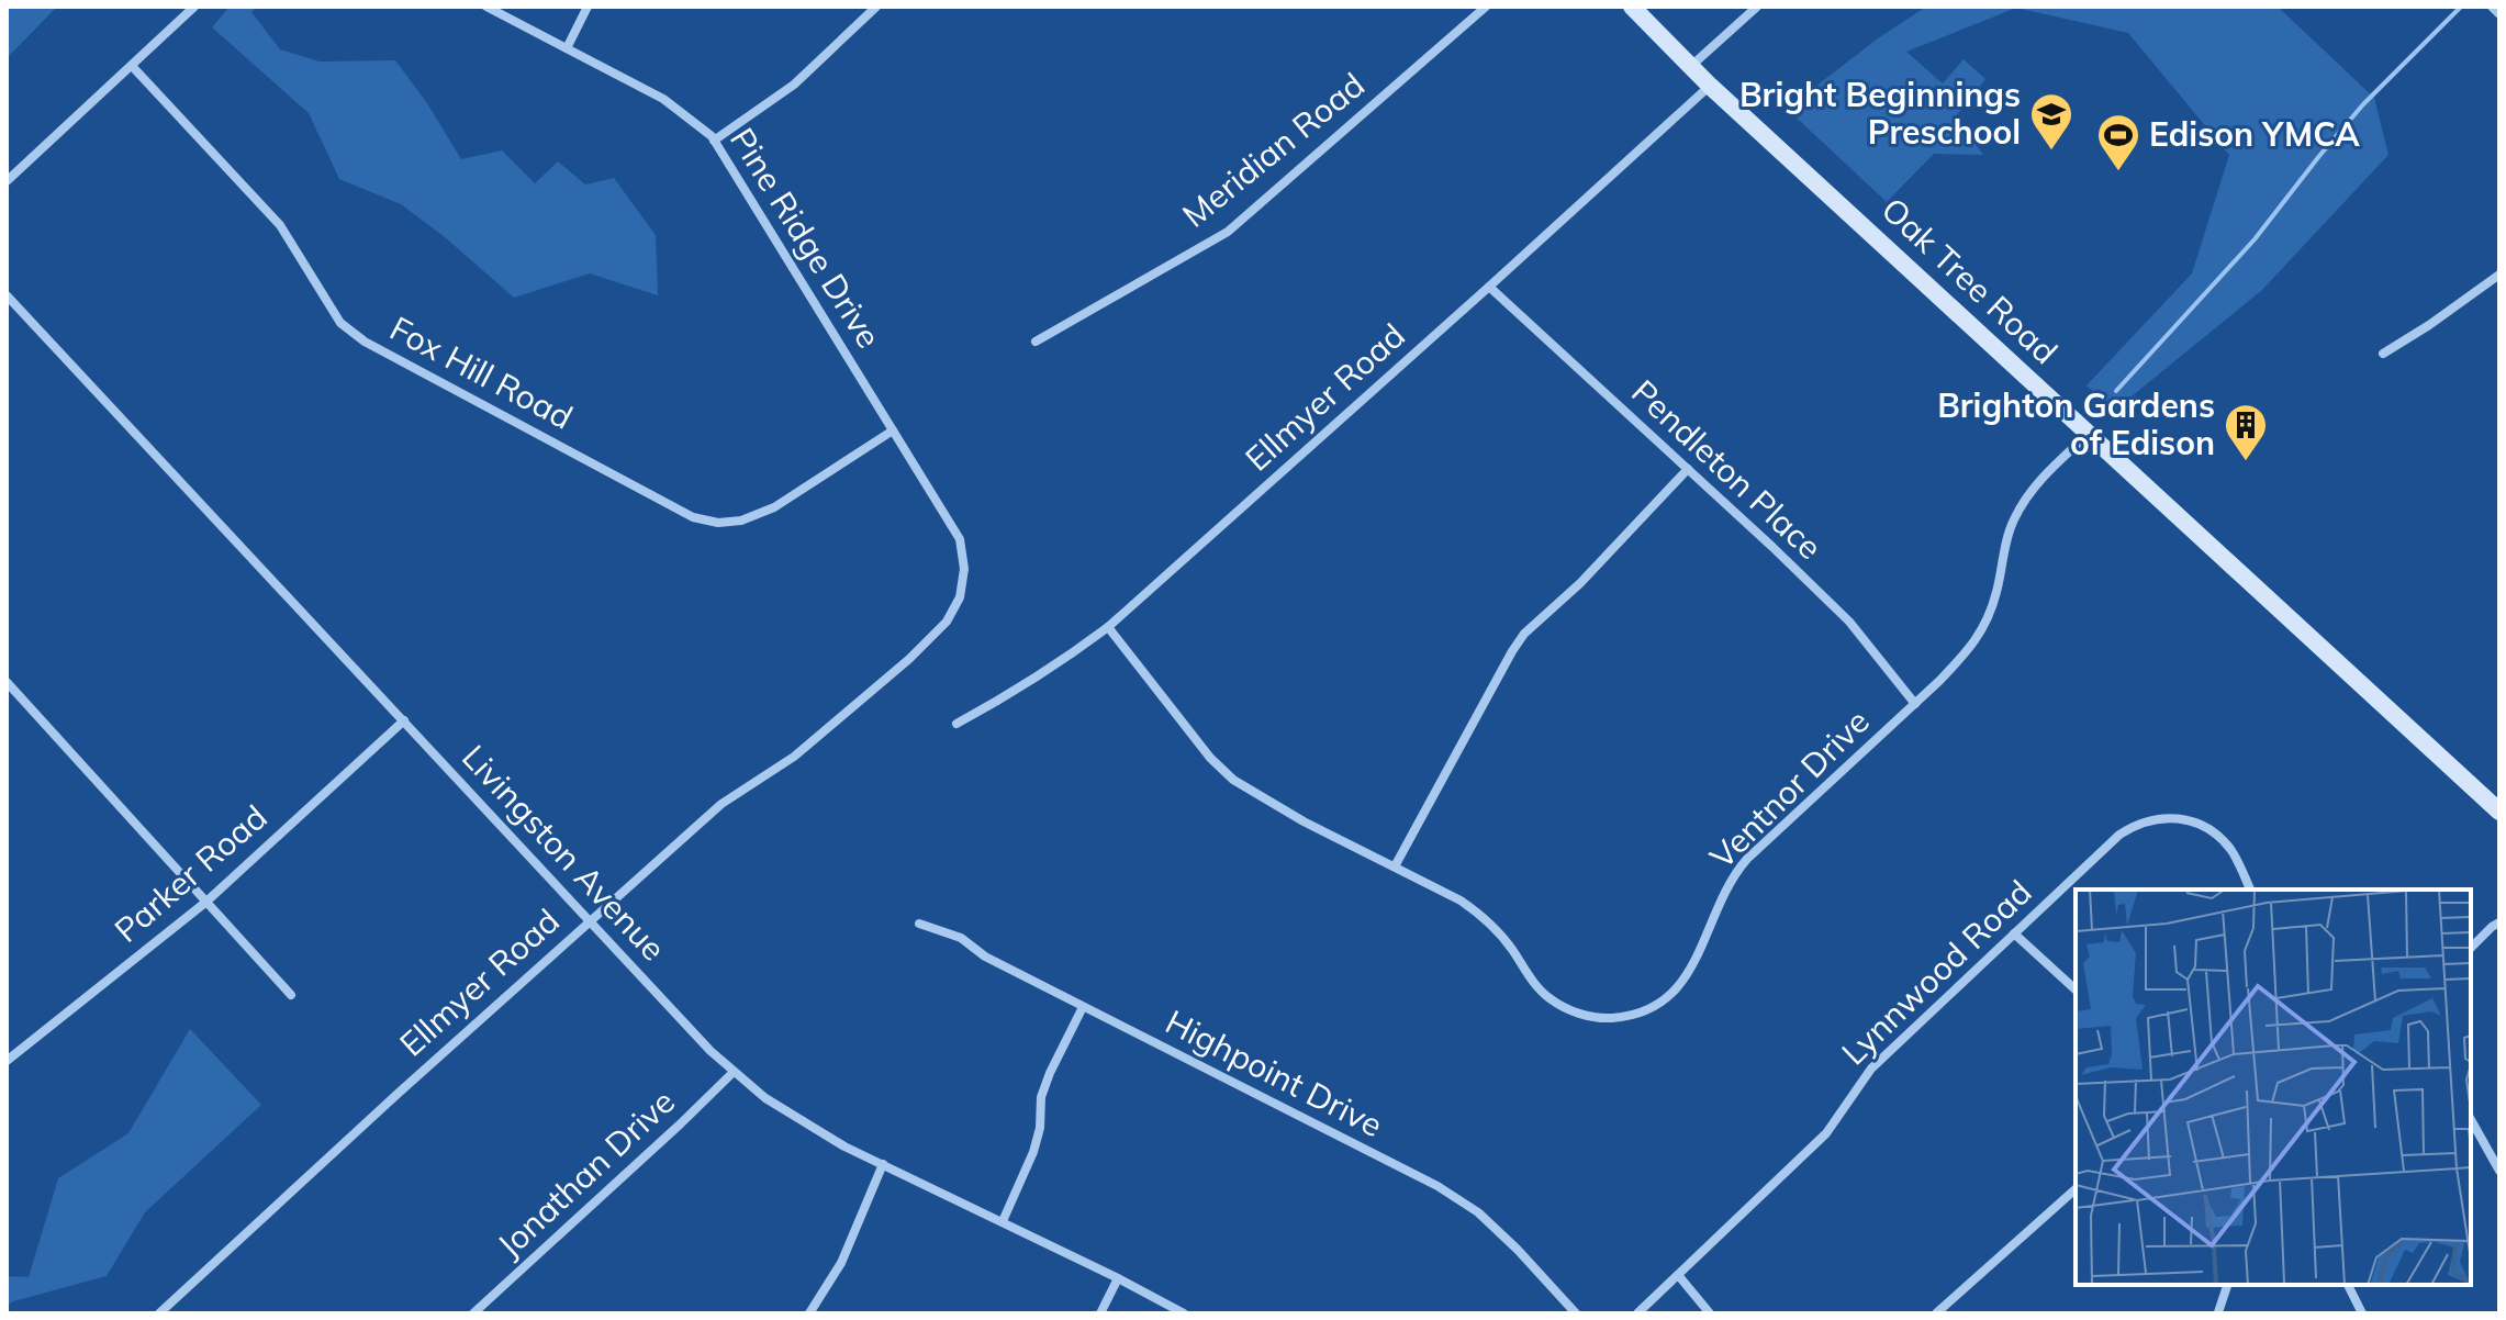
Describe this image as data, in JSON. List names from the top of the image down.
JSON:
{
  "streets": {
    "main road": ["Oak Tree Road"],
    "street": [
      "Meridian Road",
      "Pine Ridge Drive",
      "Fox Hill Road",
      "Ellmyer Road",
      "Pendleton Place",
      "Ventnor Drive",
      "Livingston Avenue",
      "Parker Road",
      "Lynnwood Road",
      "Highpoint Drive",
      "Jonathan Drive"
    ]
  },
  "crossings": [
    ["Pine Ridge Drive", "Fox Hill Road"],
    ["Pine Ridge Drive", "Ellmyer Road"],
    ["Oak Tree Road", "Ellmyer Road"],
    ["Oak Tree Road", "Ventnor Drive"],
    ["Ellmyer Road", "Pendleton Place"],
    ["Ellmyer Road", "Ventnor Drive"],
    ["Ellmyer Road", "Livingston Avenue"],
    ["Pendleton Place", "Ventnor Drive"],
    ["Livingston Avenue", "Parker Road"],
    ["Livingston Avenue", "Jonathan Drive"]
  ],
  "places": {
    "school or university": ["Bright Beginnings Preschool"],
    "sports": ["Edison YMCA"],
    "building": ["Brighton Gardens of Edison"]
  }
}
